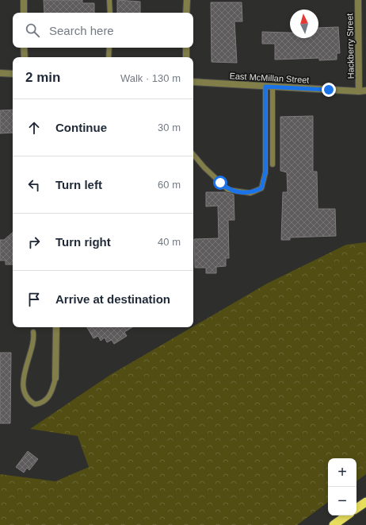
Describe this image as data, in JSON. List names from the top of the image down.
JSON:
{
  "streets": {
    "street": ["Hackberry Street", "East McMillan Street"]
  },
  "crossings": [
    ["Hackberry Street", "East McMillan Street"]
  ],
  "north": "top",
  "page": {
    "search": "Search here",
    "heading": ["2 min", "Walk · 130 m"],
    "list": [
      ["Continue", "30 m"],
      ["Turn left", "60 m"],
      ["Turn right", "40 m"],
      "Arrive at destination"
    ],
    "map_buttons": ["+", "−"]
  }
}
